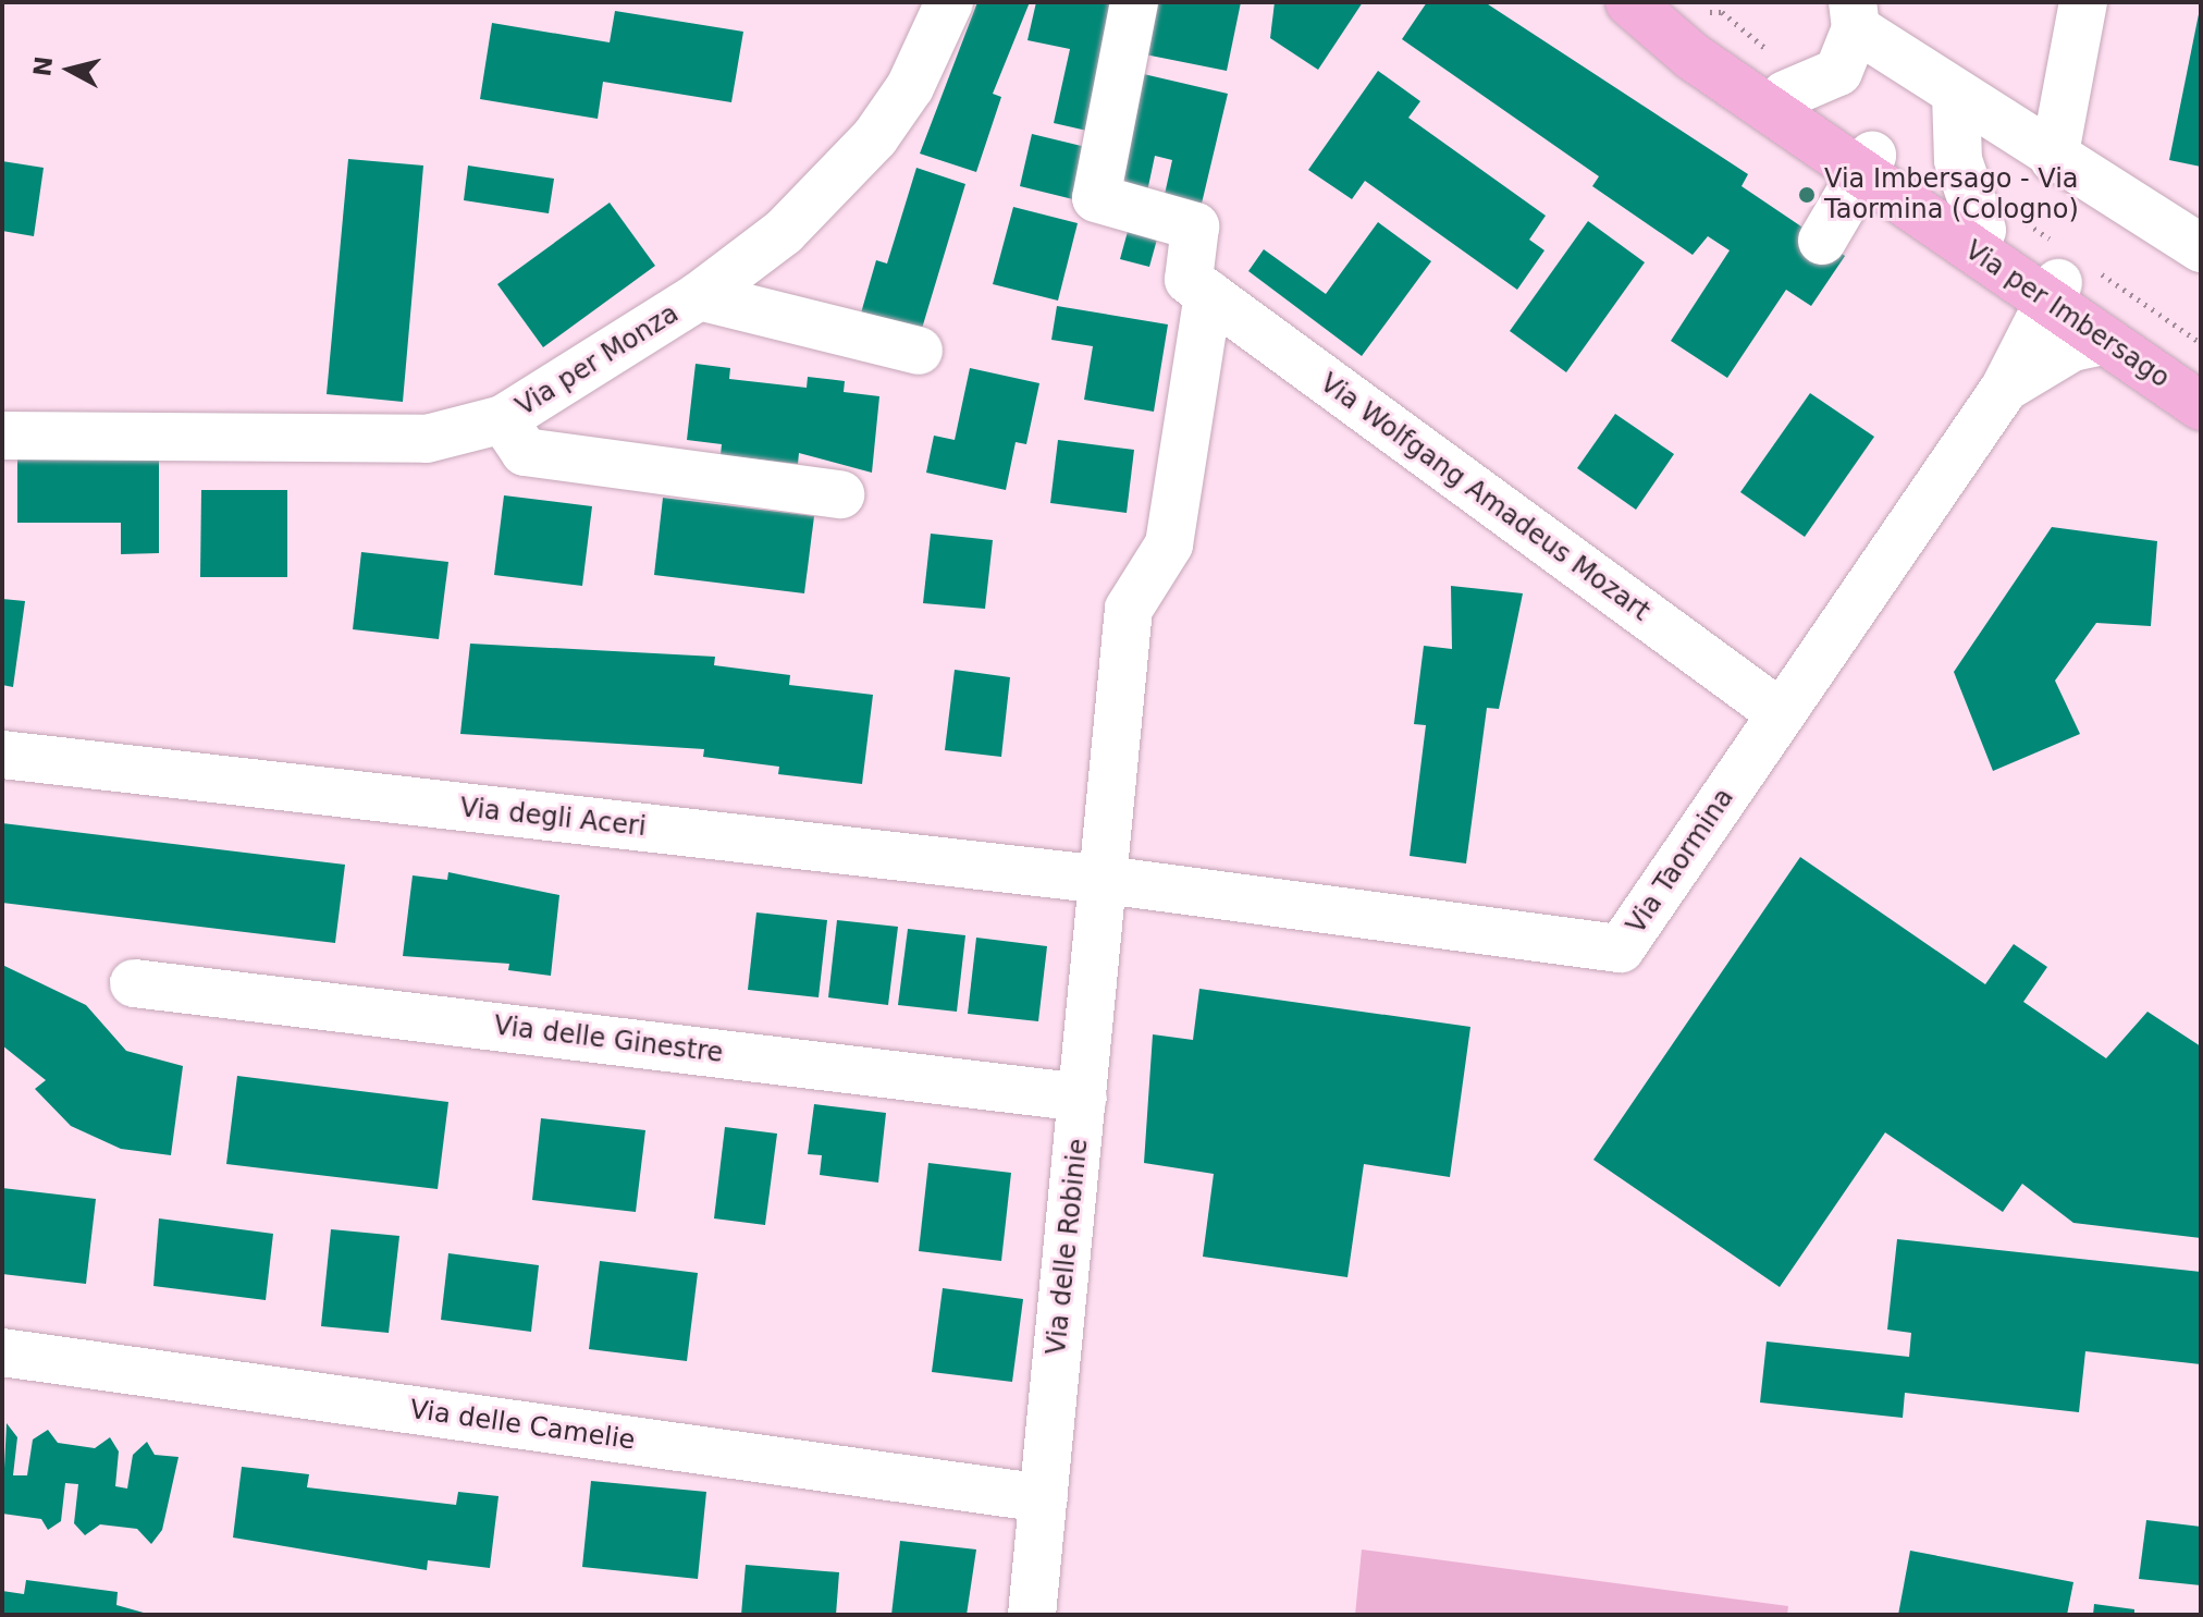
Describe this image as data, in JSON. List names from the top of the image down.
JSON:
{
  "streets": {
    "main road": ["Via per Imbersago"],
    "street": [
      "Via per Monza",
      "Via Wolfgang Amadeus Mozart",
      "Via degli Aceri",
      "Via Taormina",
      "Via delle Ginestre",
      "Via delle Robinie",
      "Via delle Camelie"
    ]
  },
  "crossings": [
    ["Via per Imbersago", "Via Taormina"],
    ["Via Wolfgang Amadeus Mozart", "Via Taormina"],
    ["Via Wolfgang Amadeus Mozart", "Via delle Robinie"],
    ["Via degli Aceri", "Via Taormina"],
    ["Via degli Aceri", "Via delle Robinie"],
    ["Via Taormina", "Via delle Robinie"],
    ["Via delle Ginestre", "Via delle Robinie"],
    ["Via delle Robinie", "Via delle Camelie"]
  ],
  "places": ["Via Imbersago - Via Taormina (Cologno)"],
  "north": "left"
}
